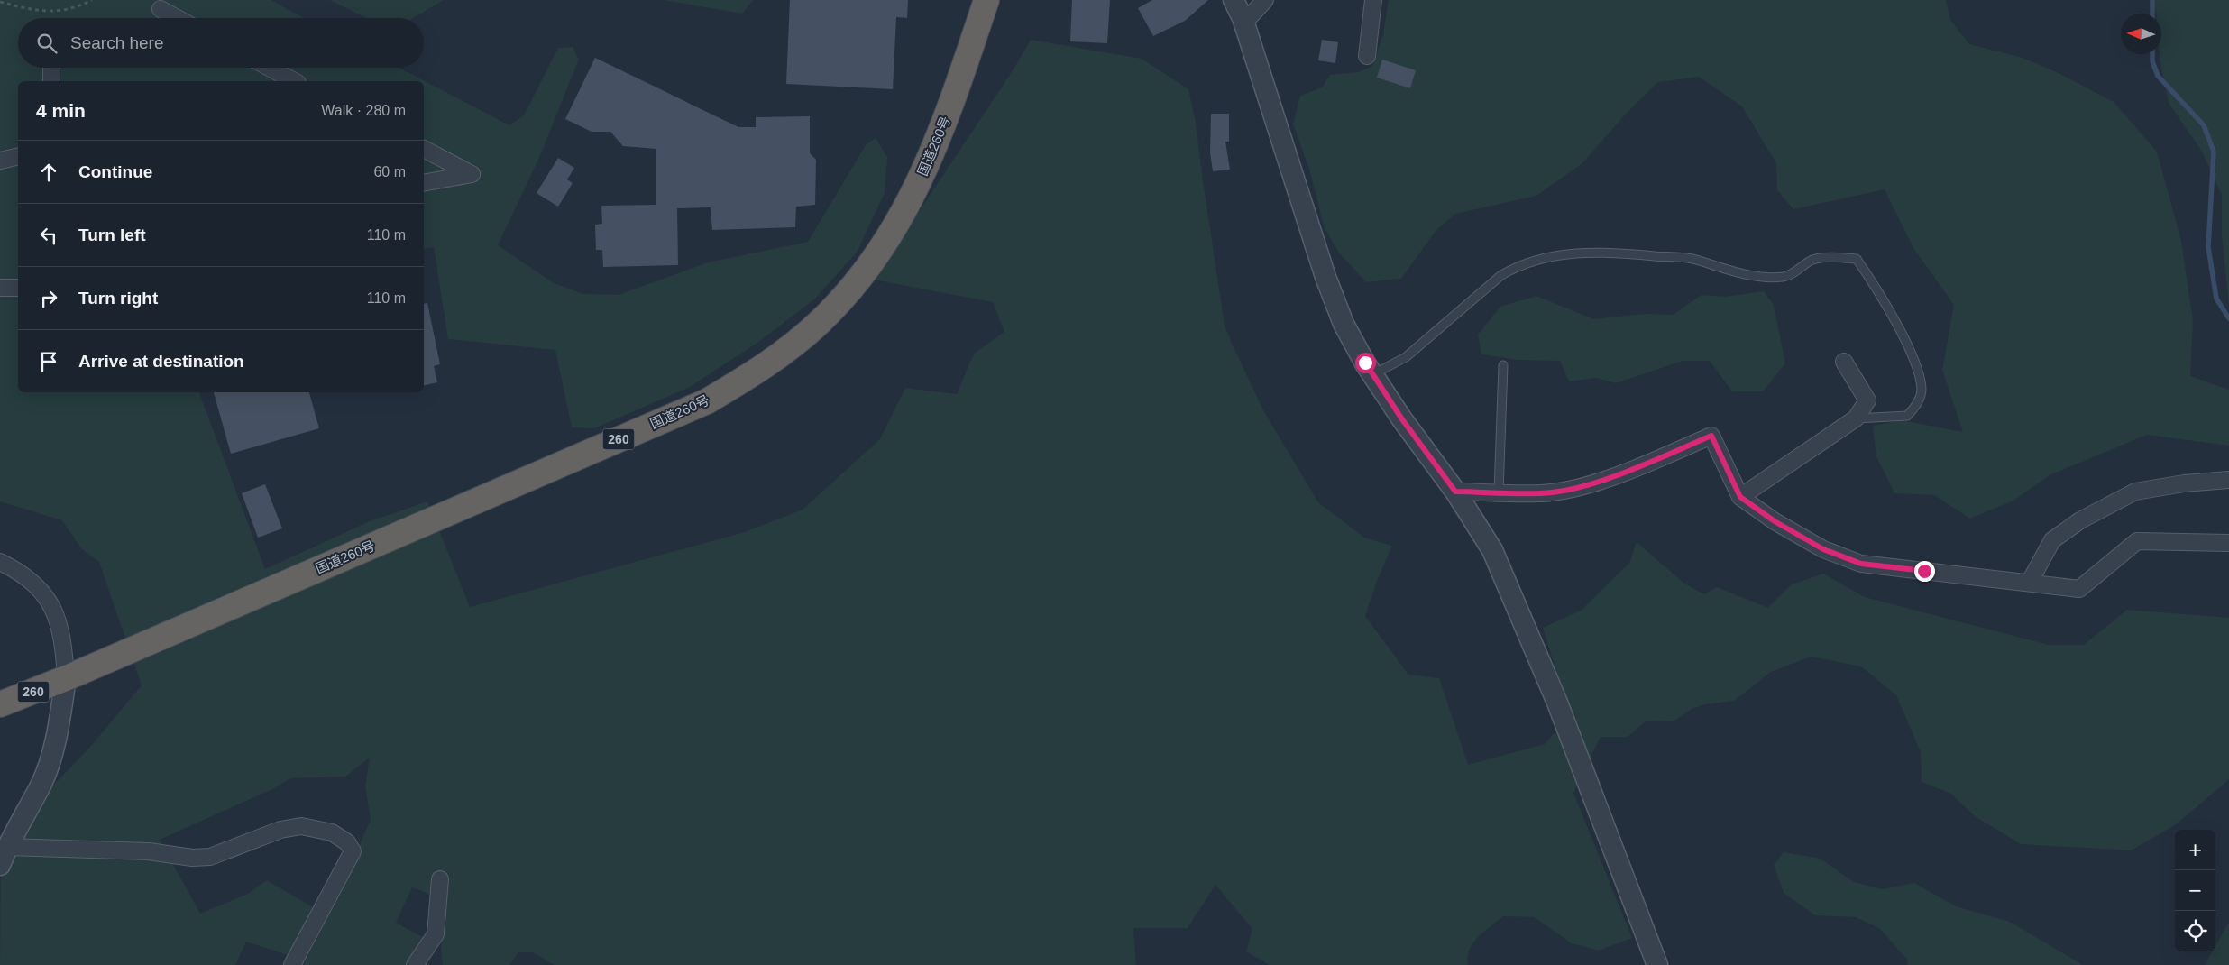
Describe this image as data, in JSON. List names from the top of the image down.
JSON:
{
  "streets": {
    "highway": ["国道260号", "260"]
  },
  "crossings": [
    ["国道260号", "260"]
  ],
  "north": "left",
  "page": {
    "search": "Search here",
    "heading": ["4 min", "Walk · 280 m"],
    "list": [
      ["Continue", "60 m"],
      ["Turn left", "110 m"],
      ["Turn right", "110 m"],
      "Arrive at destination"
    ],
    "map_buttons": ["+", "−"]
  }
}
